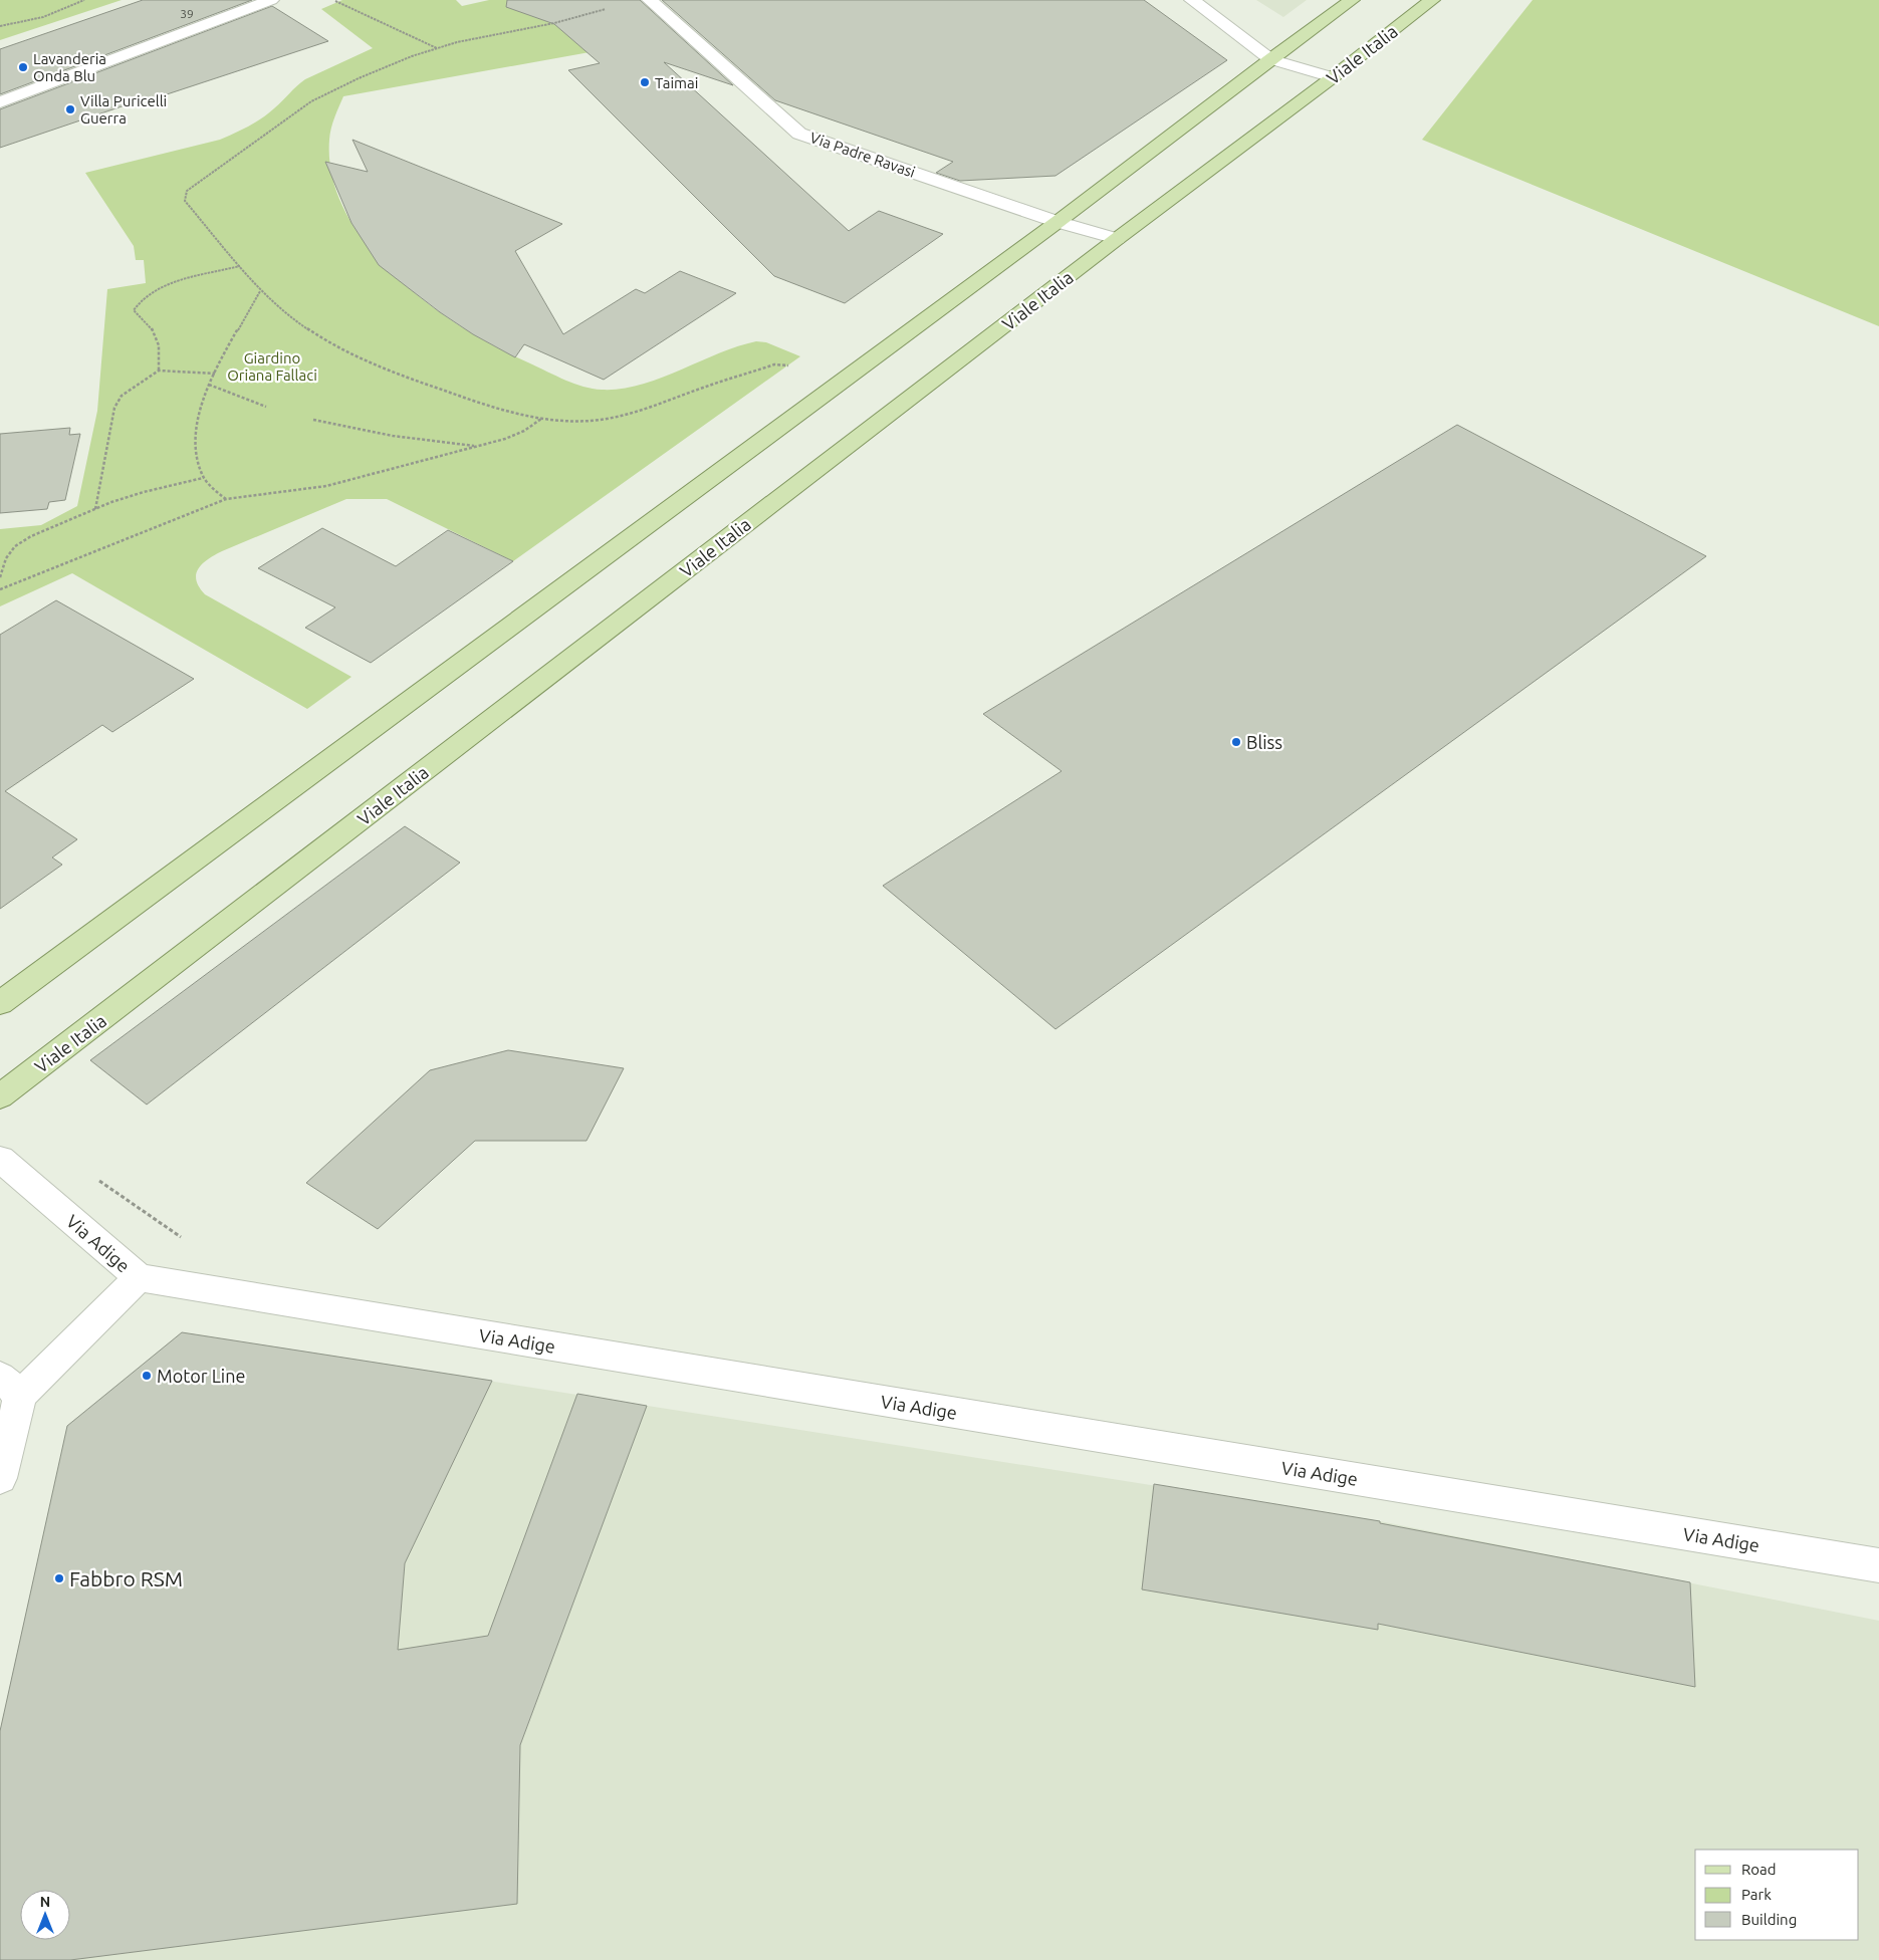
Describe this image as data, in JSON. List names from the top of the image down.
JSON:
{
  "streets": {
    "main road": ["Viale Italia"],
    "street": ["Via Padre Ravasi", "Via Adige"]
  },
  "crossings": [
    ["Viale Italia", "Via Padre Ravasi"]
  ],
  "parks": ["Giardino Oriana Fallaci"],
  "places": [
    "Lavanderia Onda Blu",
    "Taimai",
    "Villa Puricelli Guerra",
    "Bliss",
    "Motor Line",
    "Fabbro RSM"
  ],
  "house_numbers": ["39"],
  "legend": ["Road", "Park", "Building"],
  "north": "top"
}
